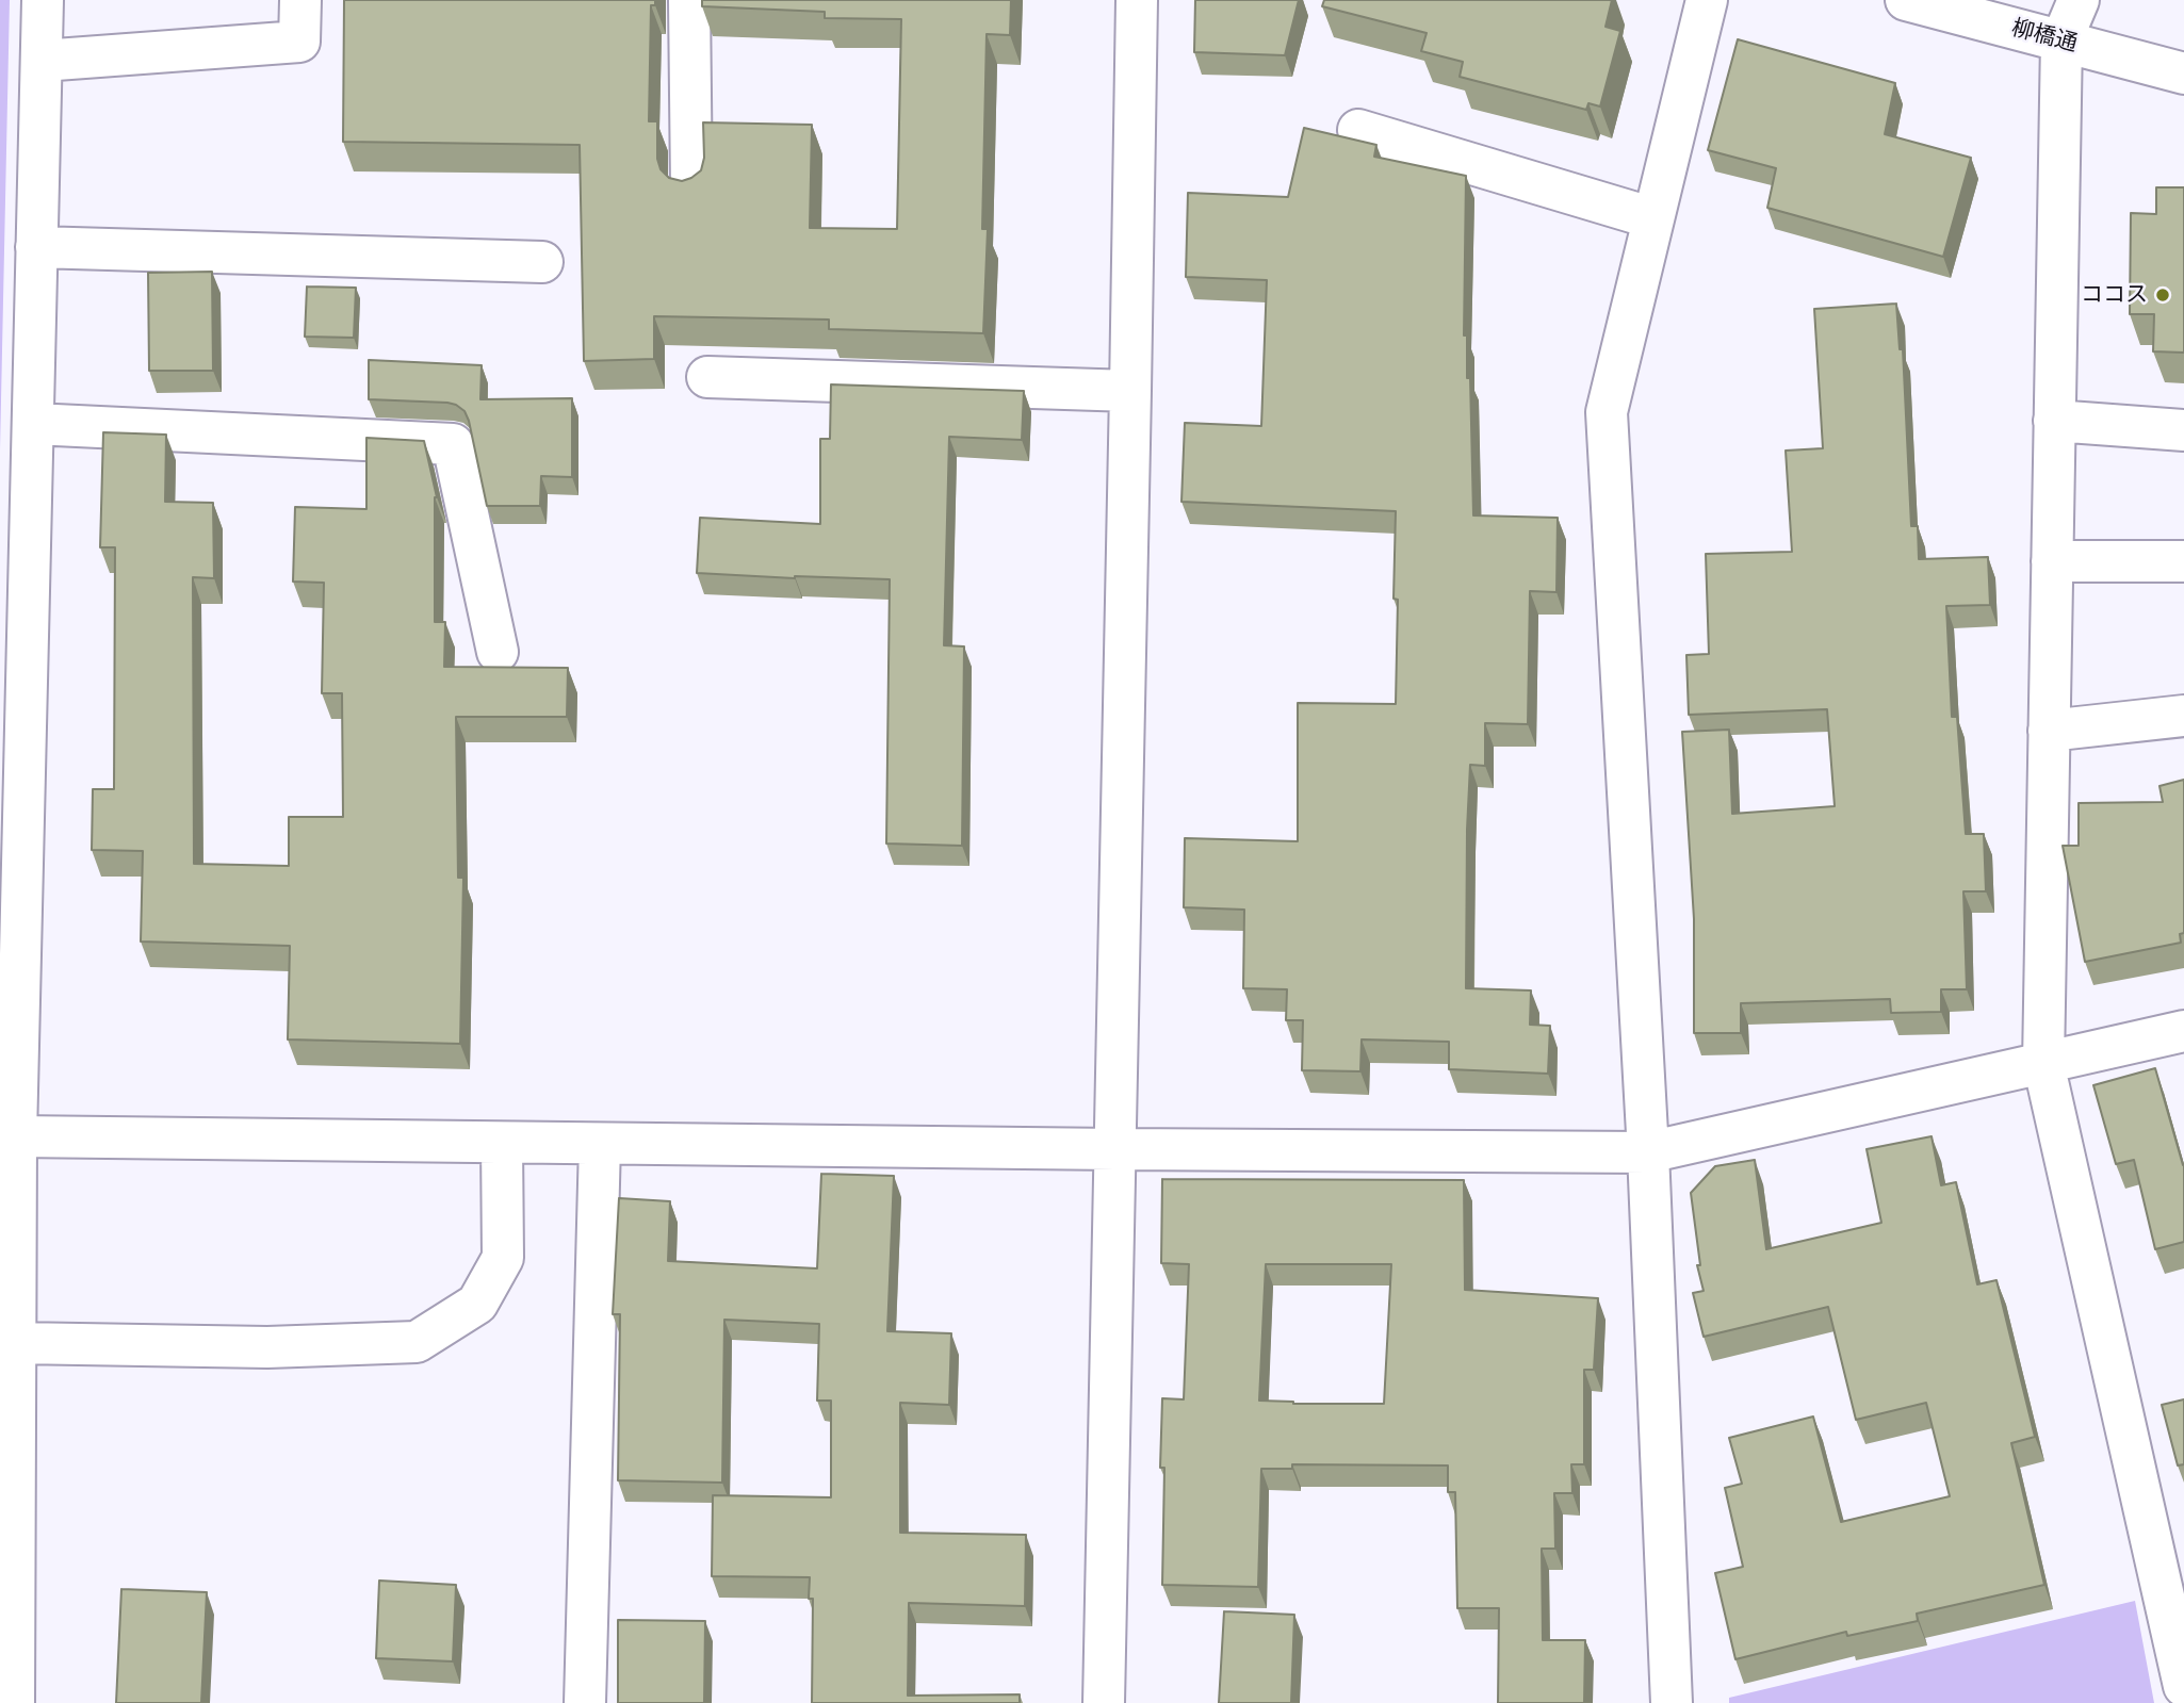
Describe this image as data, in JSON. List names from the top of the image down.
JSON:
{
  "streets": {
    "street": ["柳橋通"]
  },
  "places": ["ココス"]
}
